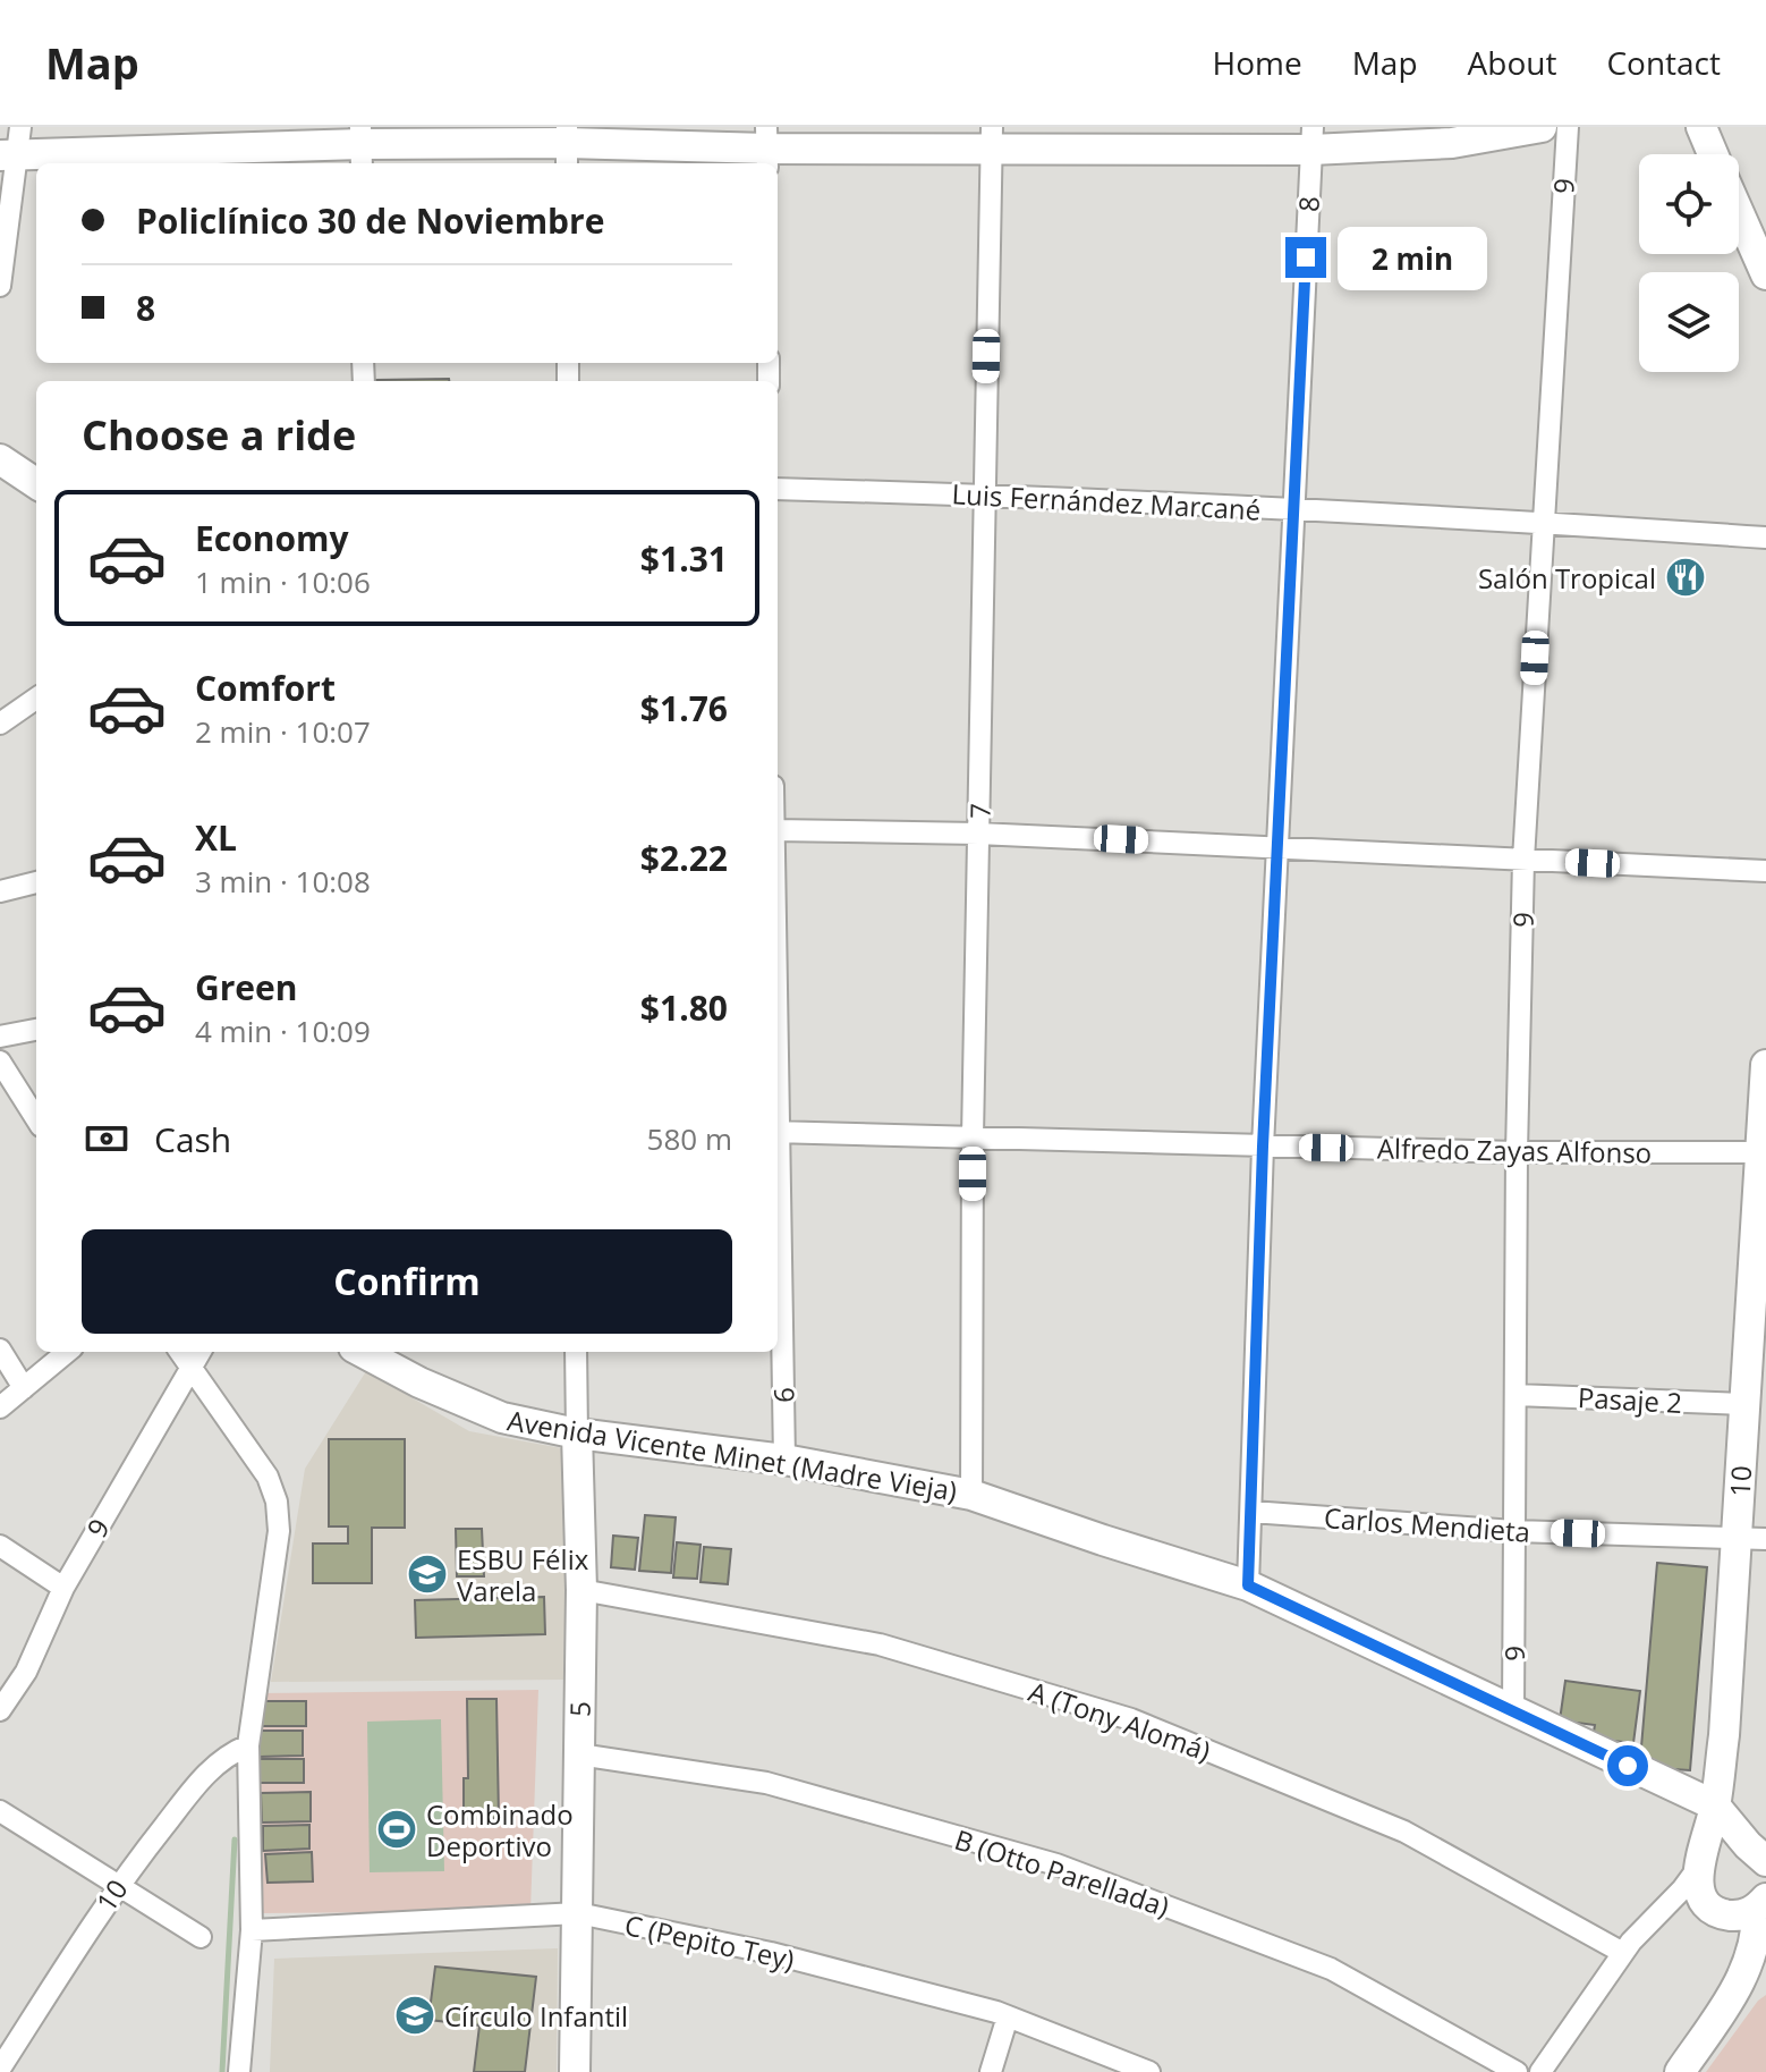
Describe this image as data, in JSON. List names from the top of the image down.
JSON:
{
  "streets": {
    "main road": ["Avenida Vicente Minet (Madre Vieja)", "10", "5"],
    "street": [
      "9",
      "8",
      "Luis Fernández Marcané",
      "7",
      "Alfredo Zayas Alfonso",
      "6",
      "Pasaje 2",
      "Carlos Mendieta",
      "A (Tony Alomá)",
      "B (Otto Parellada)",
      "C (Pepito Tey)"
    ]
  },
  "crossings": [
    ["9", "Luis Fernández Marcané"],
    ["9", "Alfredo Zayas Alfonso"],
    ["9", "Pasaje 2"],
    ["9", "Avenida Vicente Minet (Madre Vieja)"],
    ["9", "Carlos Mendieta"],
    ["8", "Luis Fernández Marcané"],
    ["8", "Alfredo Zayas Alfonso"],
    ["8", "Avenida Vicente Minet (Madre Vieja)"],
    ["8", "Carlos Mendieta"],
    ["Luis Fernández Marcané", "7"],
    ["7", "Alfredo Zayas Alfonso"],
    ["7", "Avenida Vicente Minet (Madre Vieja)"],
    ["Alfredo Zayas Alfonso", "10"],
    ["6", "Avenida Vicente Minet (Madre Vieja)"],
    ["Pasaje 2", "10"],
    ["Avenida Vicente Minet (Madre Vieja)", "10"],
    ["Avenida Vicente Minet (Madre Vieja)", "5"],
    ["10", "Carlos Mendieta"],
    ["10", "A (Tony Alomá)"],
    ["5", "A (Tony Alomá)"],
    ["5", "B (Otto Parellada)"],
    ["5", "C (Pepito Tey)"]
  ],
  "places": {
    "restaurant": ["Salón Tropical"],
    "school or university": ["ESBU Félix Varela", "Círculo Infantil"],
    "sports": ["Combinado Deportivo"]
  },
  "page": {
    "header": "Map",
    "nav": [
      "Home",
      "Map",
      "About",
      "Contact"
    ],
    "banner": ["Policlínico 30 de Noviembre", "8"],
    "bubble": "2 min",
    "heading": "Choose a ride",
    "list": [
      {
        "name": "Economy",
        "note": "1 min · 10:06",
        "value": "$1.31"
      },
      {
        "name": "Comfort",
        "note": "2 min · 10:07",
        "value": "$1.76"
      },
      {
        "name": "XL",
        "note": "3 min · 10:08",
        "value": "$2.22"
      },
      {
        "name": "Green",
        "note": "4 min · 10:09",
        "value": "$1.80"
      }
    ],
    "pay": ["Cash", "580 m"],
    "buttons": "Confirm"
  }
}
